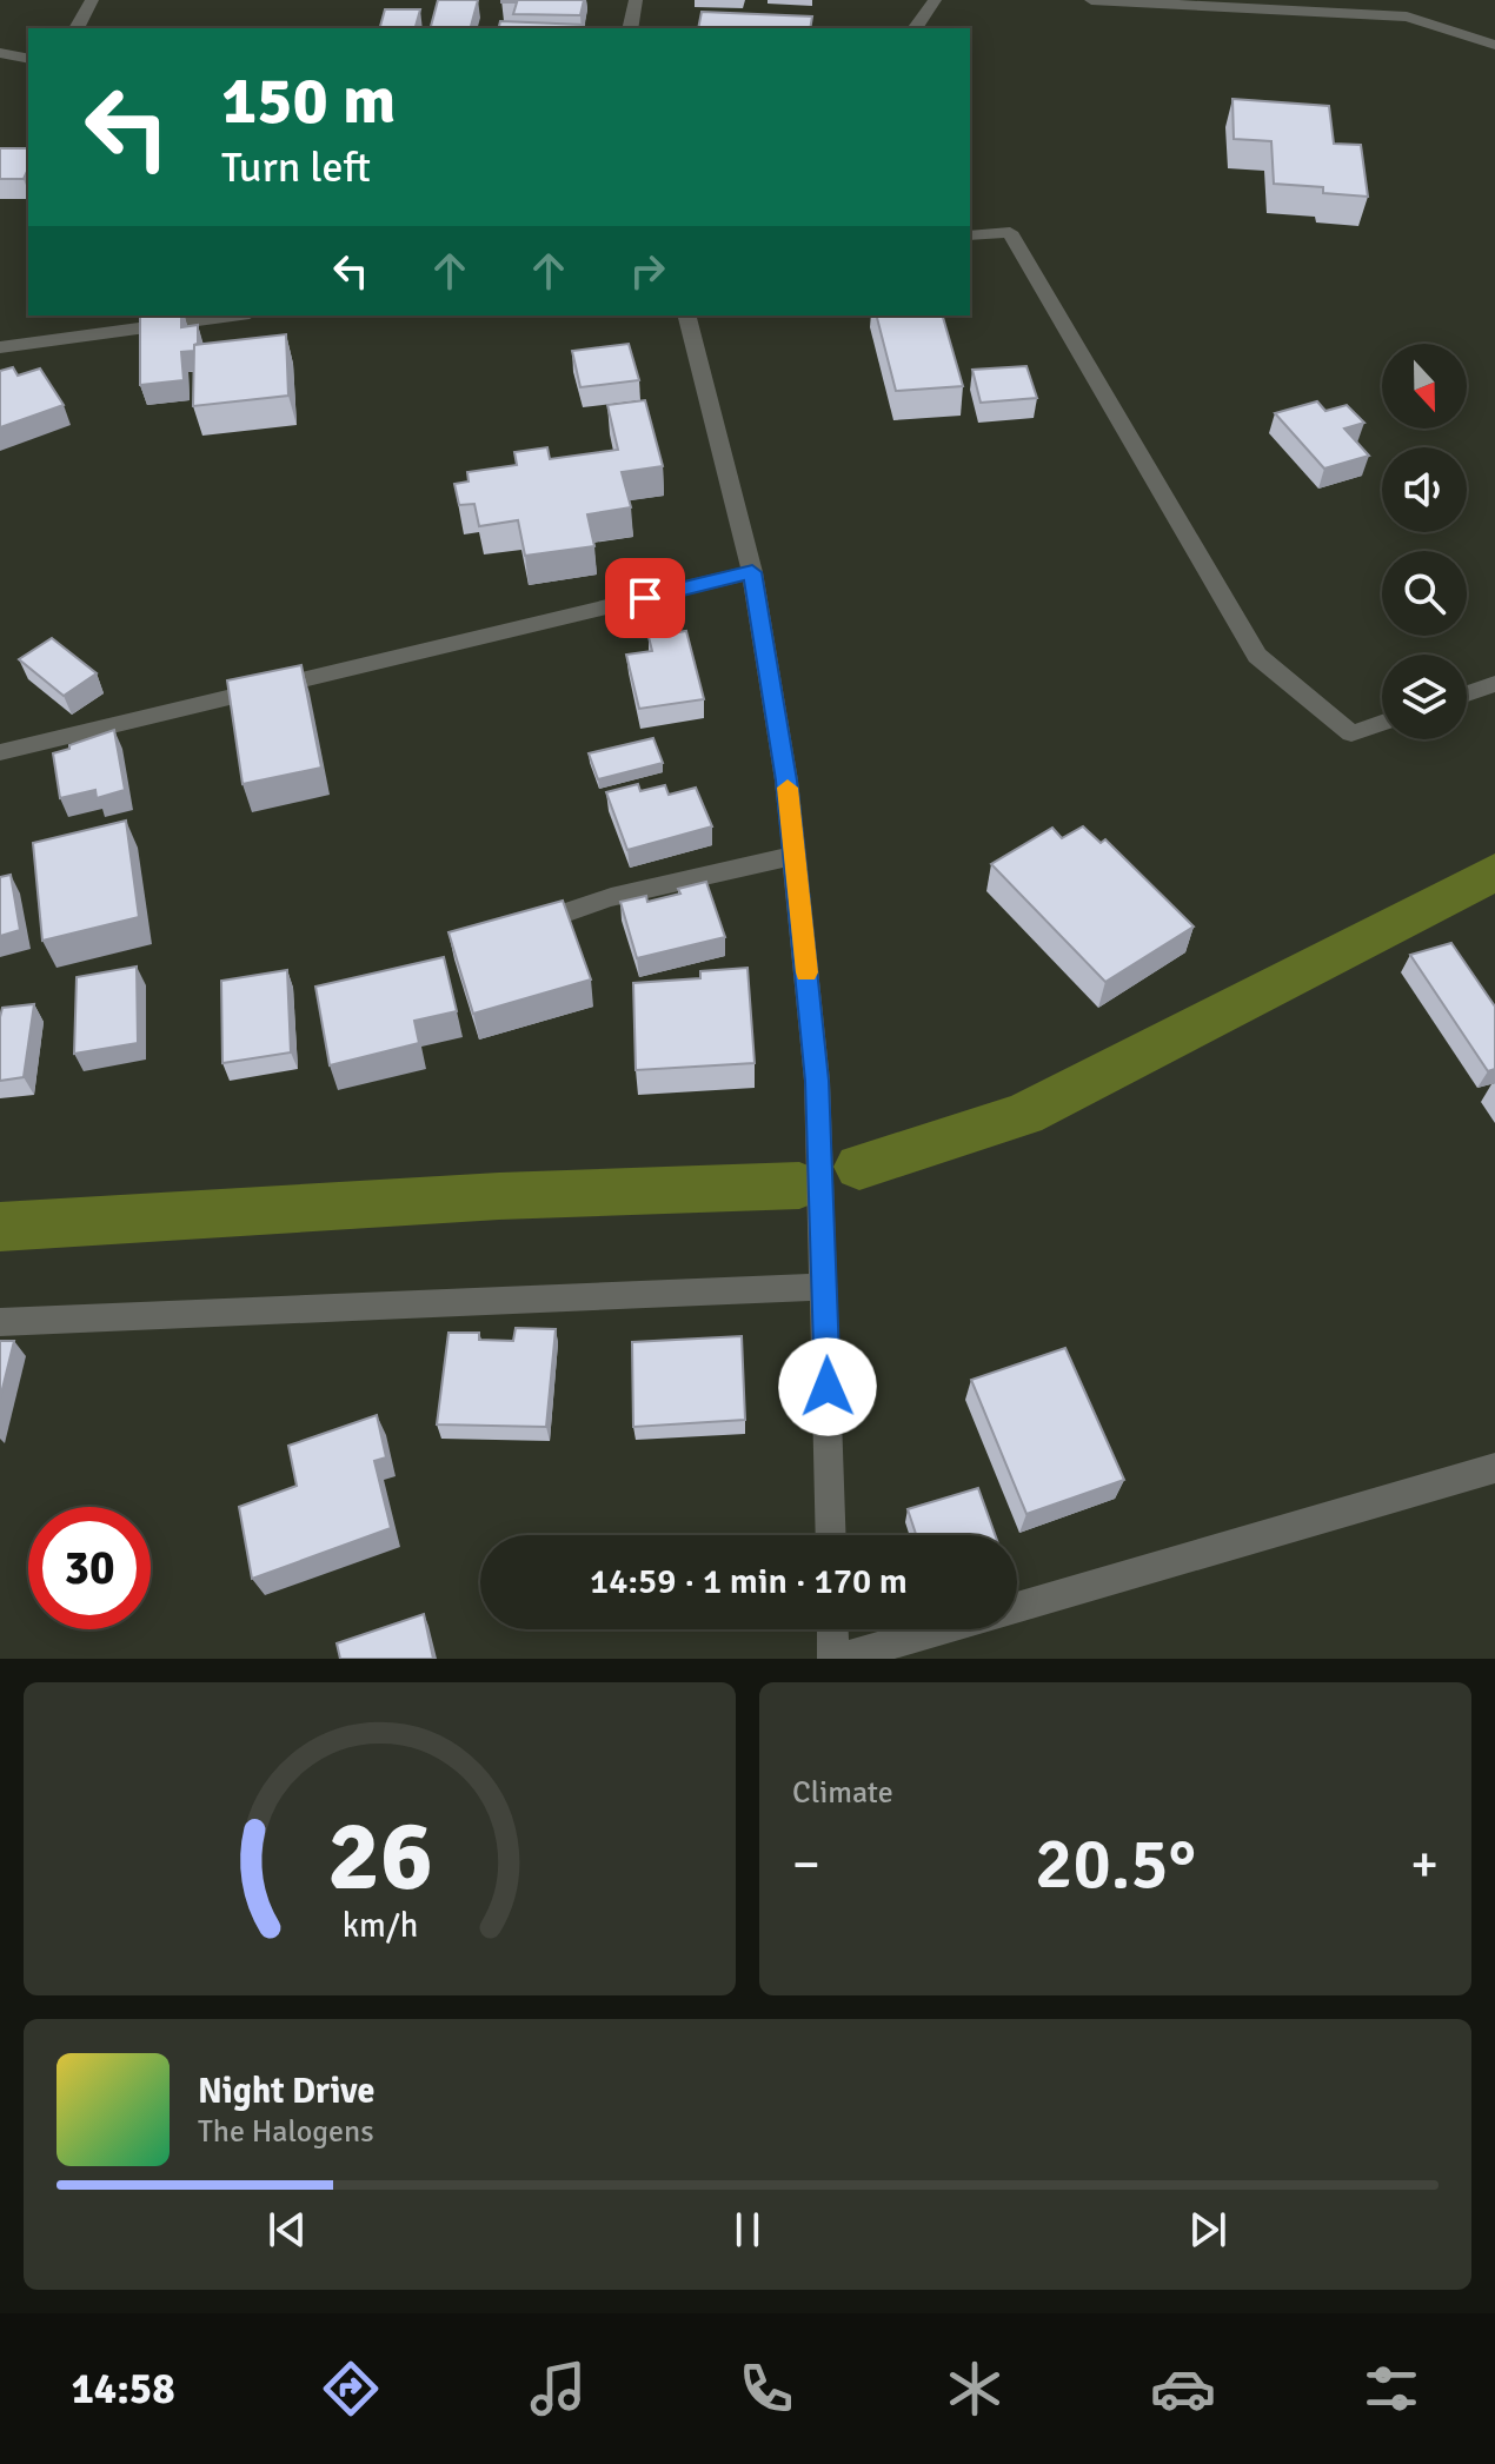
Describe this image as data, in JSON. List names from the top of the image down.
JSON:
{
  "north": "bottom",
  "page": {
    "turn": ["150 m", "Turn left"],
    "limit": "30",
    "trip": "14:59 · 1 min · 170 m",
    "tile": "Climate",
    "heat": ["−", "20.5°", "+"],
    "song": ["Night Drive", "The Halogens"],
    "tabs": "14:58",
    "gauge": ["26", "km/h"]
  }
}
